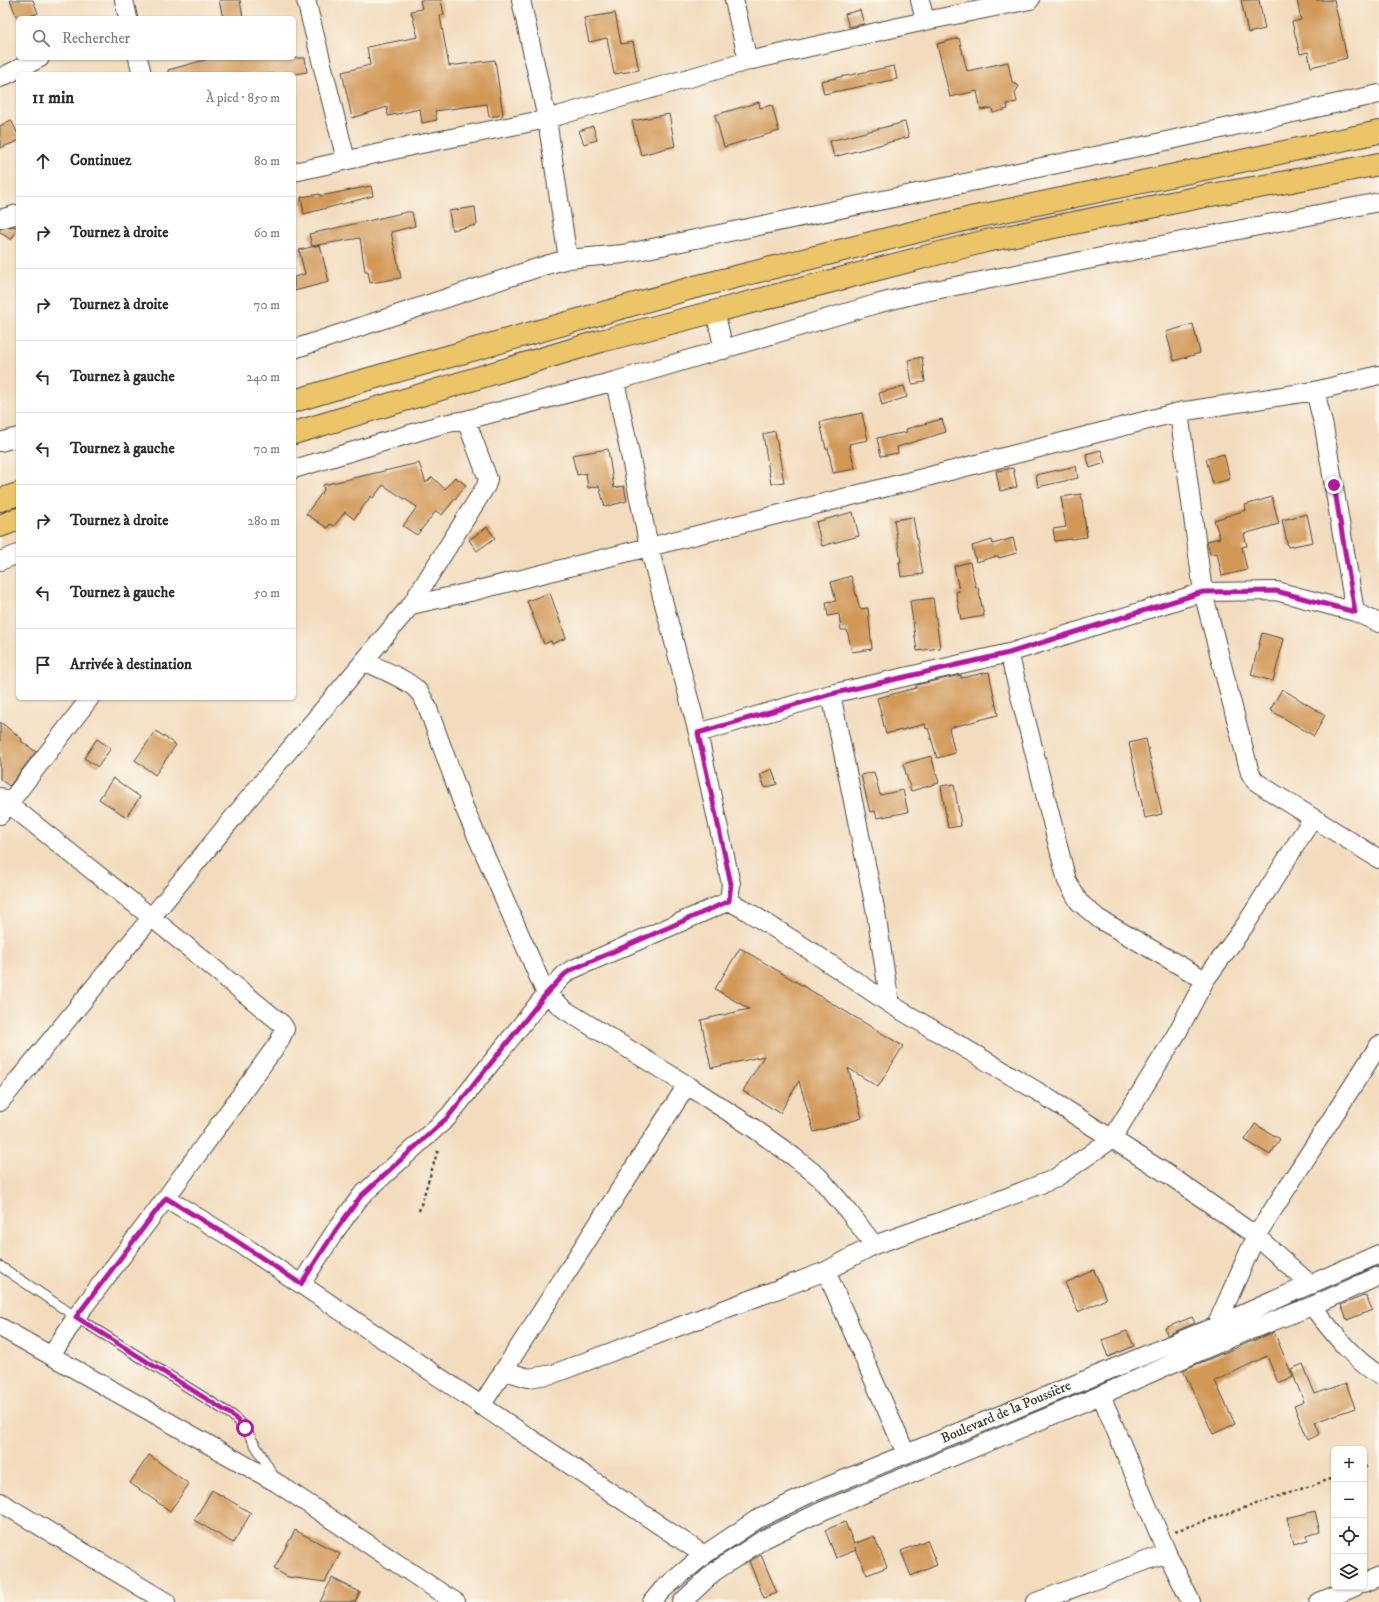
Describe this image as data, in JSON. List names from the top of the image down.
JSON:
{
  "streets": {
    "street": ["Boulevard de la Poussière"]
  },
  "page": {
    "search": "Rechercher",
    "heading": ["11 min", "À pied · 850 m"],
    "list": [
      ["Continuez", "80 m"],
      ["Tournez à droite", "60 m"],
      ["Tournez à droite", "70 m"],
      ["Tournez à gauche", "240 m"],
      ["Tournez à gauche", "70 m"],
      ["Tournez à droite", "280 m"],
      ["Tournez à gauche", "50 m"],
      "Arrivée à destination"
    ],
    "map_buttons": ["+", "−"]
  }
}
